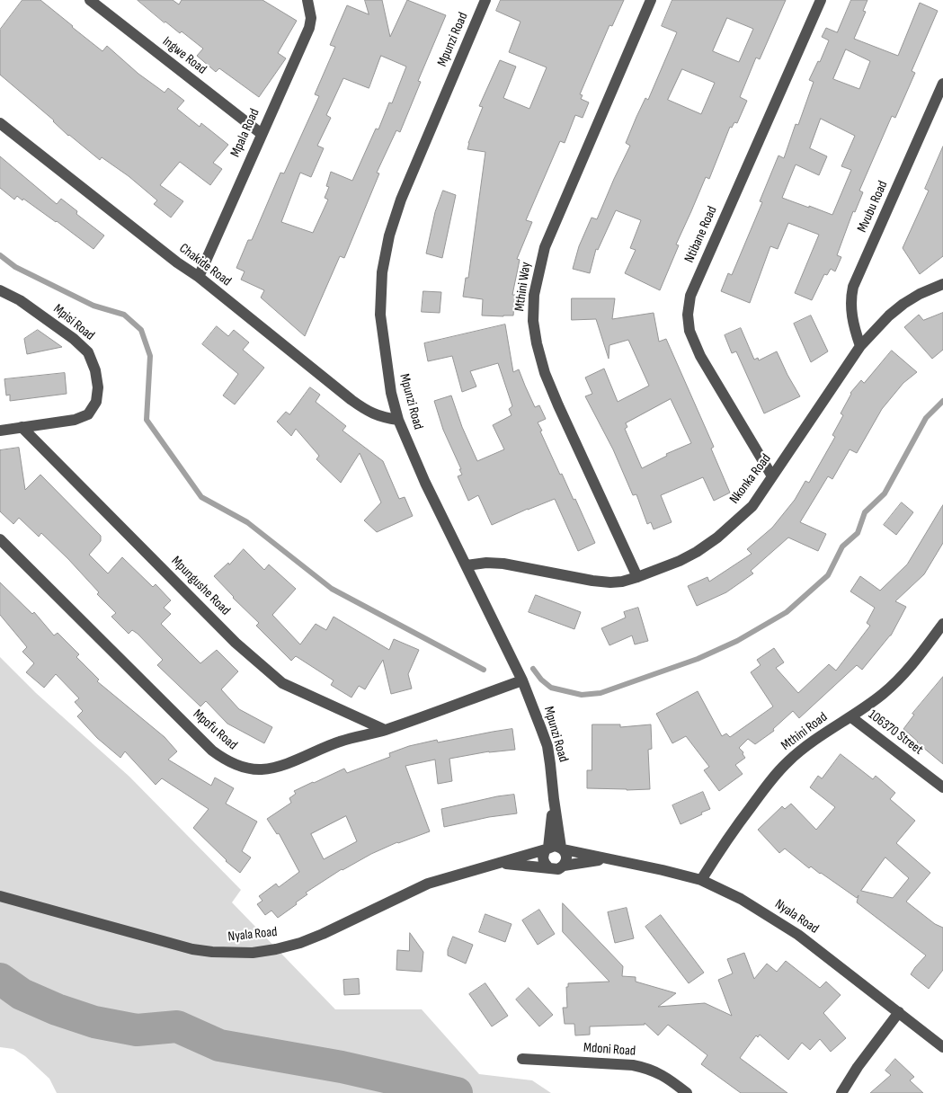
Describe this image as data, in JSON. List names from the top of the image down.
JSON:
{
  "streets": {
    "street": [
      "Mpunzi Road",
      "Ingwe Road",
      "Mpala Road",
      "Mvubu Road",
      "Ntibane Road",
      "Chakide Road",
      "Mthini Way",
      "Mpisi Road",
      "Nkonka Road",
      "Mpungushe Road",
      "Mpofu Road",
      "Mthini Road",
      "106370 Street",
      "Nyala Road",
      "Mdoni Road"
    ]
  },
  "crossings": [
    ["Mpunzi Road", "Chakide Road"],
    ["Mpunzi Road", "Nkonka Road"],
    ["Mpunzi Road", "Mpofu Road"],
    ["Mpunzi Road", "Nyala Road"],
    ["Ingwe Road", "Mpala Road"],
    ["Mpala Road", "Chakide Road"],
    ["Mvubu Road", "Nkonka Road"],
    ["Ntibane Road", "Nkonka Road"],
    ["Mthini Way", "Nkonka Road"],
    ["Mpisi Road", "Mpungushe Road"],
    ["Mpungushe Road", "Mpofu Road"],
    ["Mthini Road", "106370 Street"],
    ["Mthini Road", "Nyala Road"]
  ]
}
